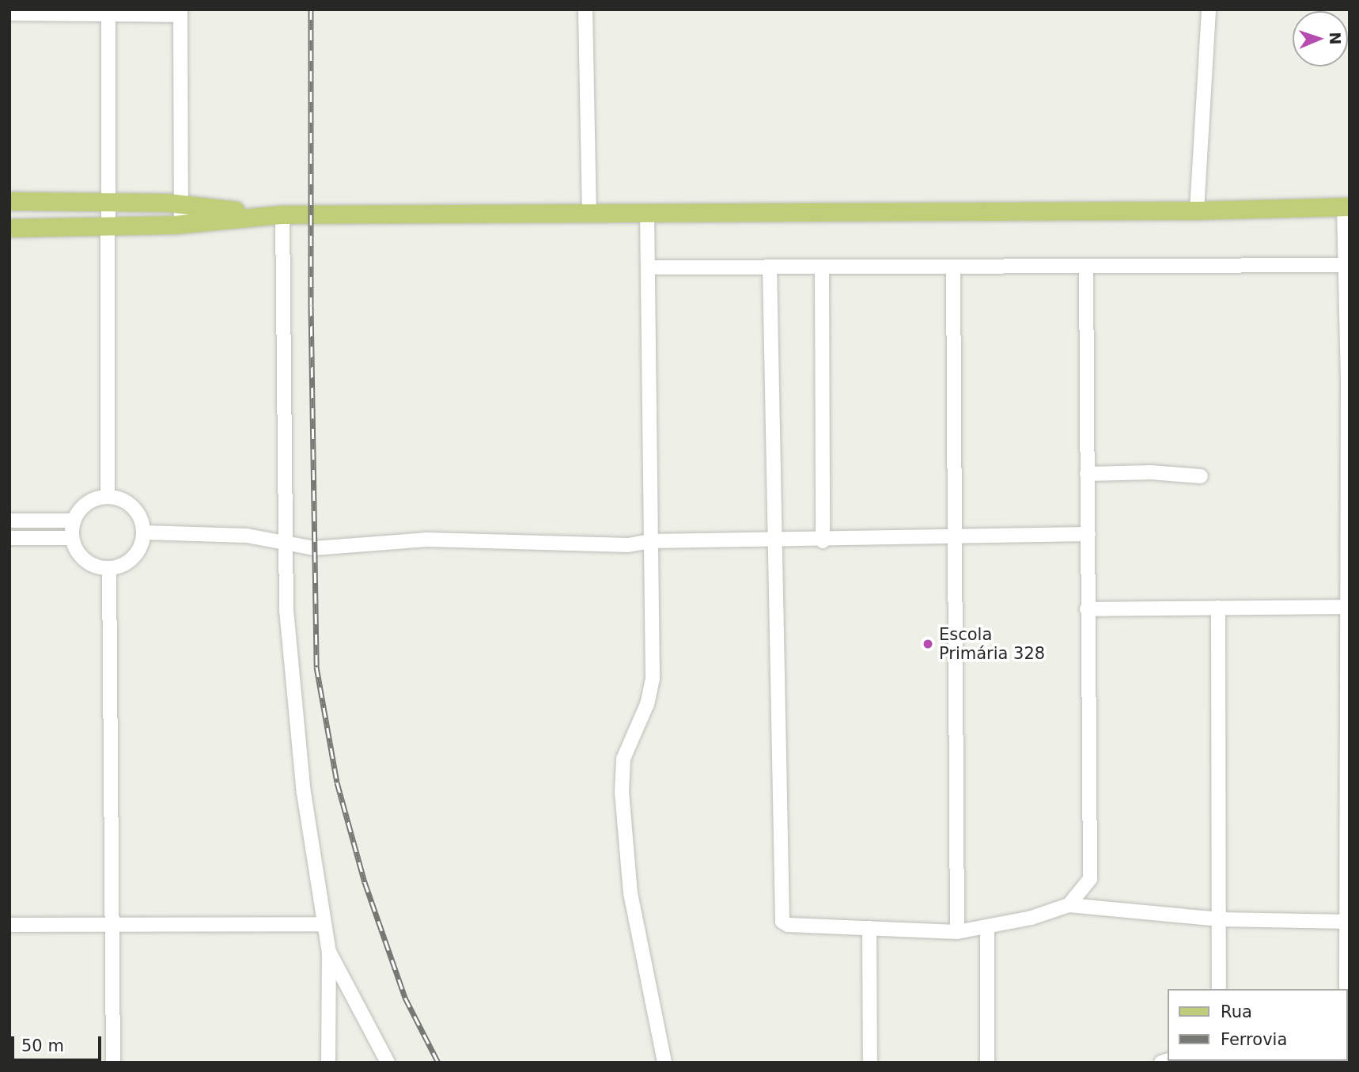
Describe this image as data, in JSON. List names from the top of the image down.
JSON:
{
  "places": ["Escola Primária 328"],
  "legend": ["Rua", "Ferrovia"],
  "scale_bar": "50 m",
  "north": "right"
}
